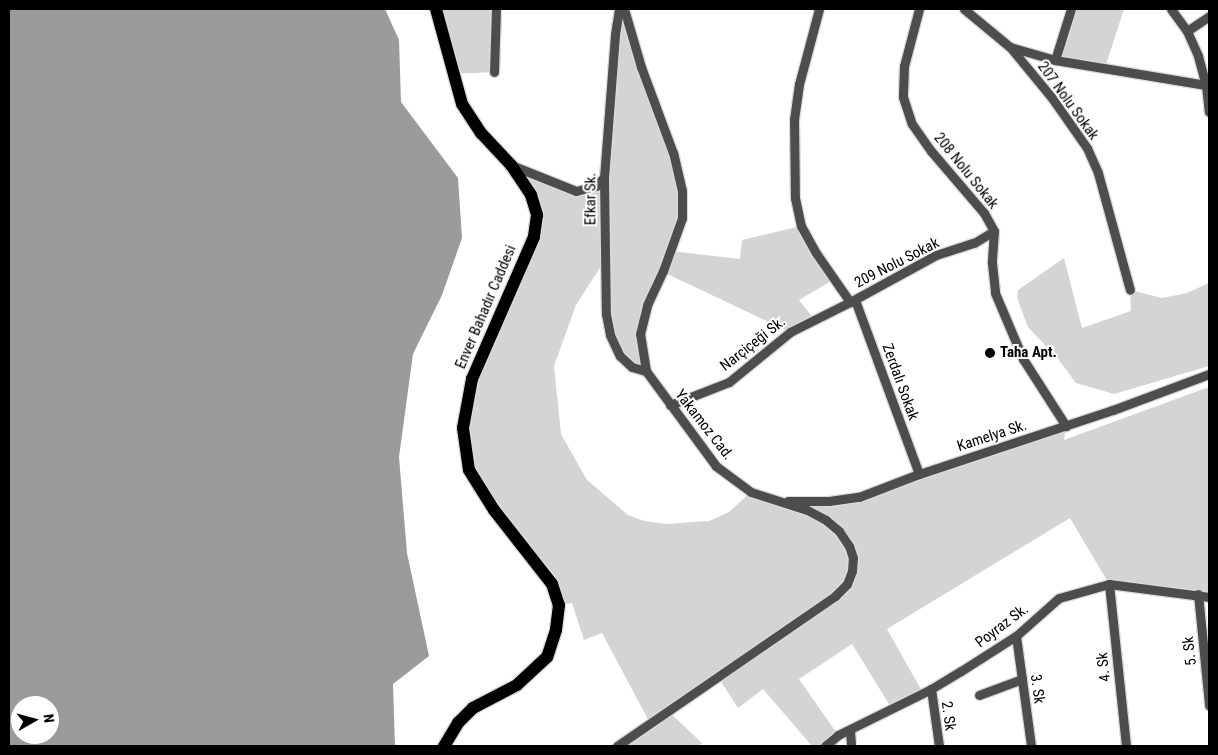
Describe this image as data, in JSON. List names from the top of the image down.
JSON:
{
  "streets": {
    "main road": ["Enver Bahadır Caddesi"],
    "street": [
      "207 Nolu Sokak",
      "208 Nolu Sokak",
      "Efkar Sk.",
      "209 Nolu Sokak",
      "Narçiçeği Sk.",
      "Zerdalı Sokak",
      "Yakamoz Cad.",
      "Kamelya Sk.",
      "Poyraz Sk.",
      "5. Sk",
      "4. Sk",
      "3. Sk",
      "2. Sk"
    ]
  },
  "crossings": [
    ["208 Nolu Sokak", "209 Nolu Sokak"],
    ["208 Nolu Sokak", "Kamelya Sk."],
    ["Efkar Sk.", "Yakamoz Cad."],
    ["209 Nolu Sokak", "Narçiçeği Sk."],
    ["209 Nolu Sokak", "Zerdalı Sokak"],
    ["Narçiçeği Sk.", "Zerdalı Sokak"],
    ["Narçiçeği Sk.", "Yakamoz Cad."],
    ["Zerdalı Sokak", "Kamelya Sk."],
    ["Yakamoz Cad.", "Kamelya Sk."],
    ["Poyraz Sk.", "5. Sk"],
    ["Poyraz Sk.", "4. Sk"],
    ["Poyraz Sk.", "3. Sk"],
    ["Poyraz Sk.", "2. Sk"]
  ],
  "places": ["Taha Apt."],
  "north": "right"
}
